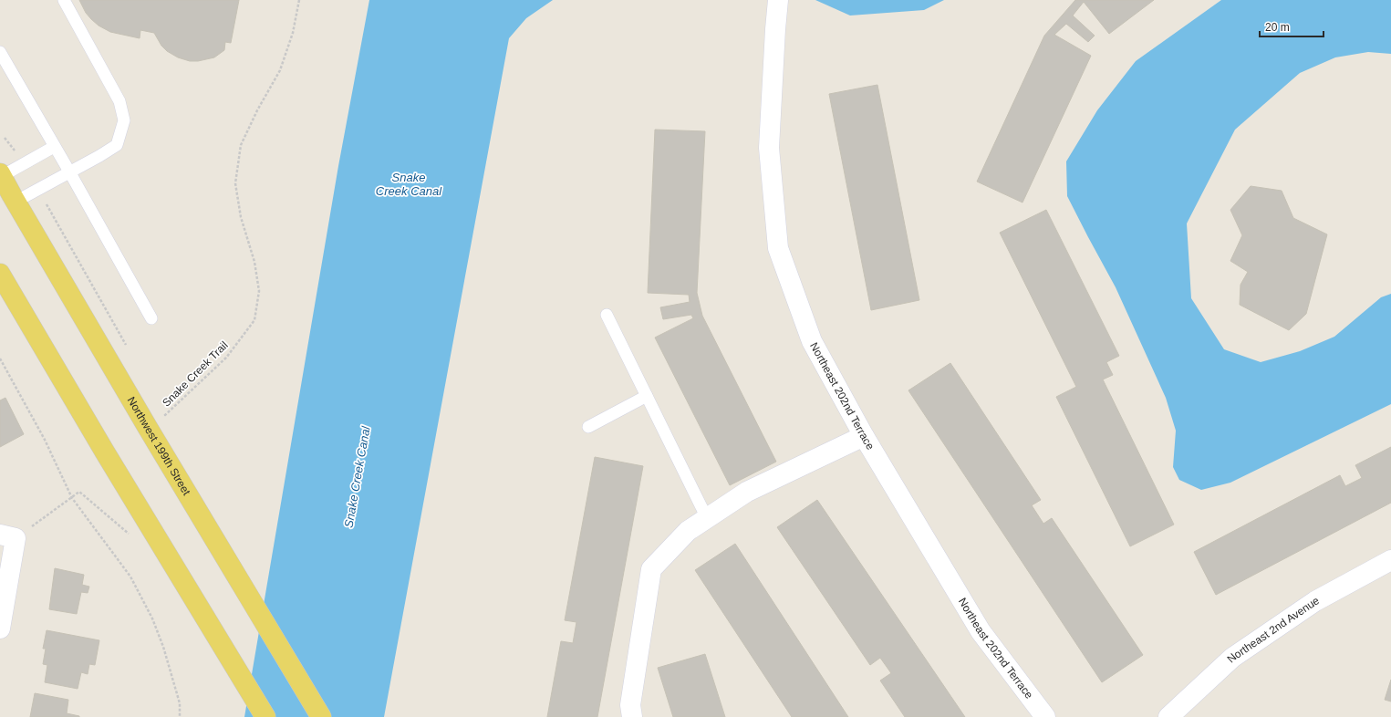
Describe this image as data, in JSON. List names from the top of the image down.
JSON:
{
  "streets": {
    "main road": ["Northwest 199th Street"],
    "street": ["Northeast 202nd Terrace", "Northeast 2nd Avenue"],
    "path": ["Snake Creek Trail"]
  },
  "water": ["Snake Creek Canal"],
  "scale_bar": "20 m"
}
